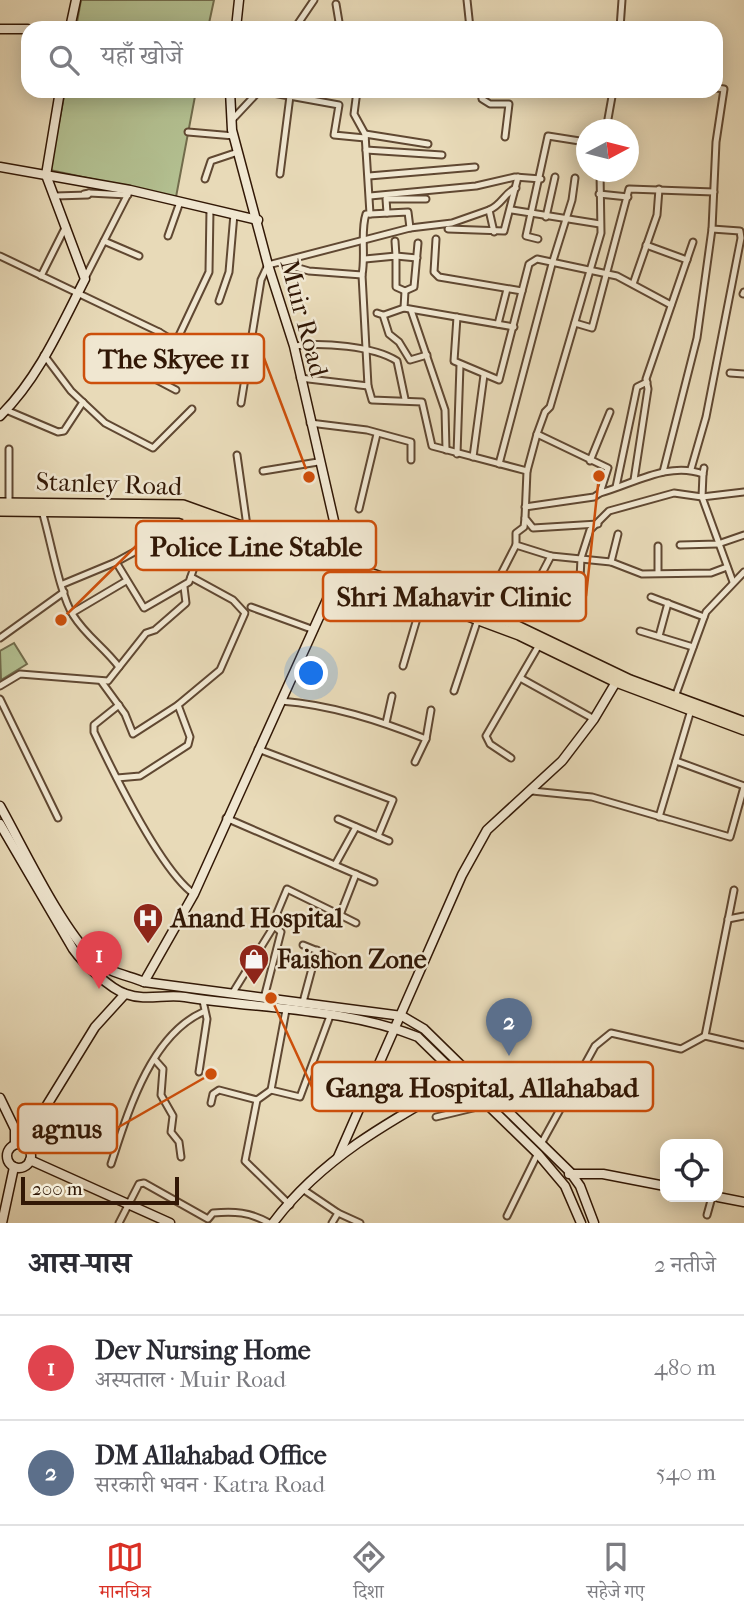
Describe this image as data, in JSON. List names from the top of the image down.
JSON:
{
  "streets": {
    "main road": ["Stanley Road"],
    "street": ["Muir Road"]
  },
  "crossings": [
    ["Muir Road", "Stanley Road"]
  ],
  "places": {
    "other": [
      "Shri Mahavir Clinic",
      "The Skyee 11",
      "Police Line Stable",
      "Ganga Hospital, Allahabad",
      "agnus"
    ],
    "hospital": ["Anand Hospital"],
    "shop": ["Faishon Zone"]
  },
  "scale_bar": "200 m",
  "north": "right",
  "page": {
    "search": "यहाँ खोजें",
    "pins": ["1", "2"],
    "scale": "200 m",
    "heading": ["आस-पास", "2 नतीजे"],
    "list": [
      {
        "mark": "1",
        "name": "Dev Nursing Home",
        "note": "अस्पताल · Muir Road",
        "value": "480 m"
      },
      {
        "mark": "2",
        "name": "DM Allahabad Office",
        "note": "सरकारी भवन · Katra Road",
        "value": "540 m"
      }
    ],
    "nav": ["मानचित्र", "दिशा", "सहेजे गए"]
  }
}
